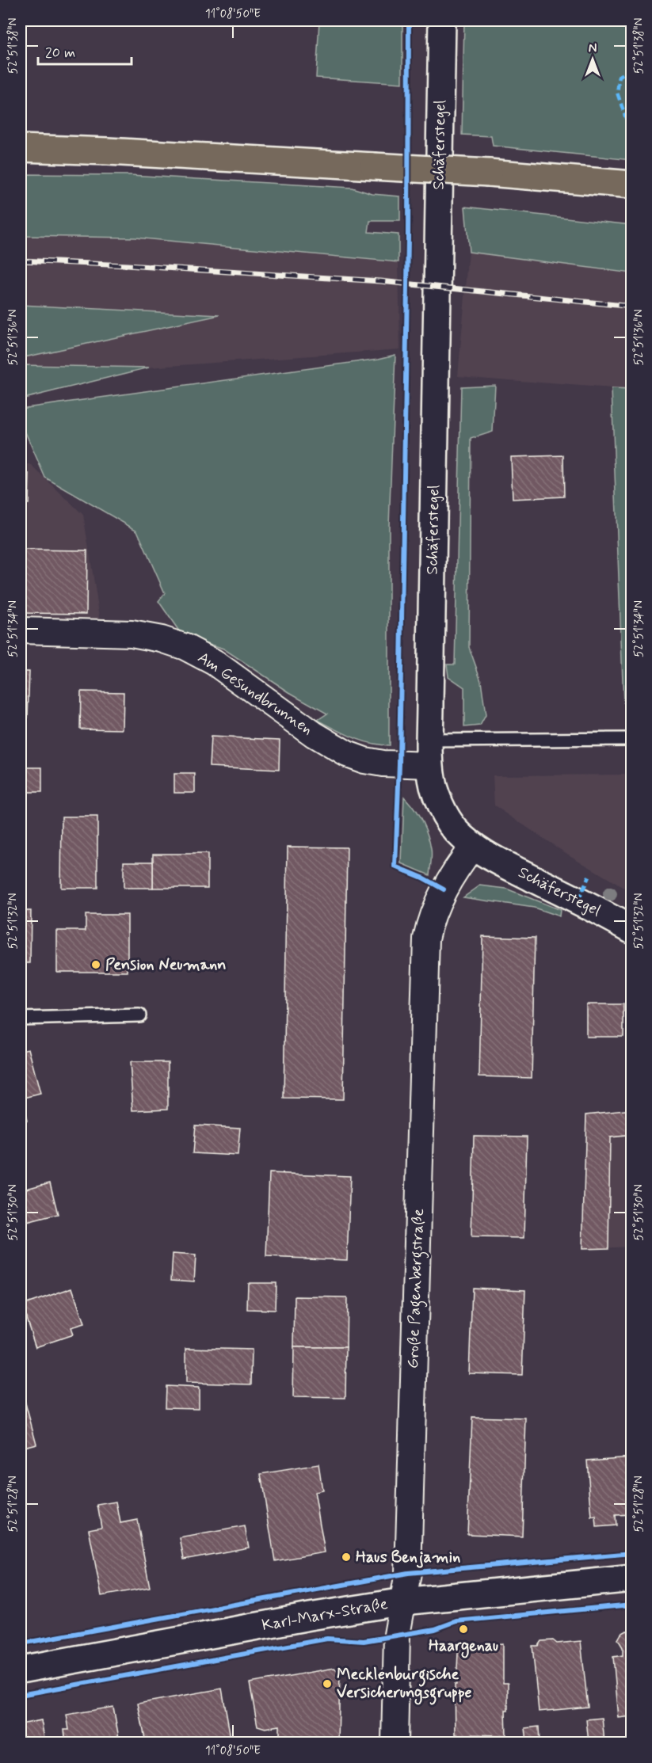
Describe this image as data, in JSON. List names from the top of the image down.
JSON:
{
  "streets": {
    "main road": ["Schäferstegel", "Karl-Marx-Straße"],
    "street": ["Am Gesundbrunnen", "Große Pagenbergstraße"]
  },
  "crossings": [
    ["Schäferstegel", "Am Gesundbrunnen"],
    ["Schäferstegel", "Große Pagenbergstraße"],
    ["Große Pagenbergstraße", "Karl-Marx-Straße"]
  ],
  "places": [
    "Pension Neumann",
    "Haus Benjamin",
    "Haargenau",
    "Mecklenburgische Versicherungsgruppe"
  ],
  "scale_bar": "20 m",
  "north": "top",
  "coordinates": [
    "11°08'50\"E",
    "52°51'38\"N",
    "52°51'36\"N",
    "52°51'34\"N",
    "52°51'32\"N",
    "52°51'30\"N",
    "52°51'28\"N"
  ]
}
